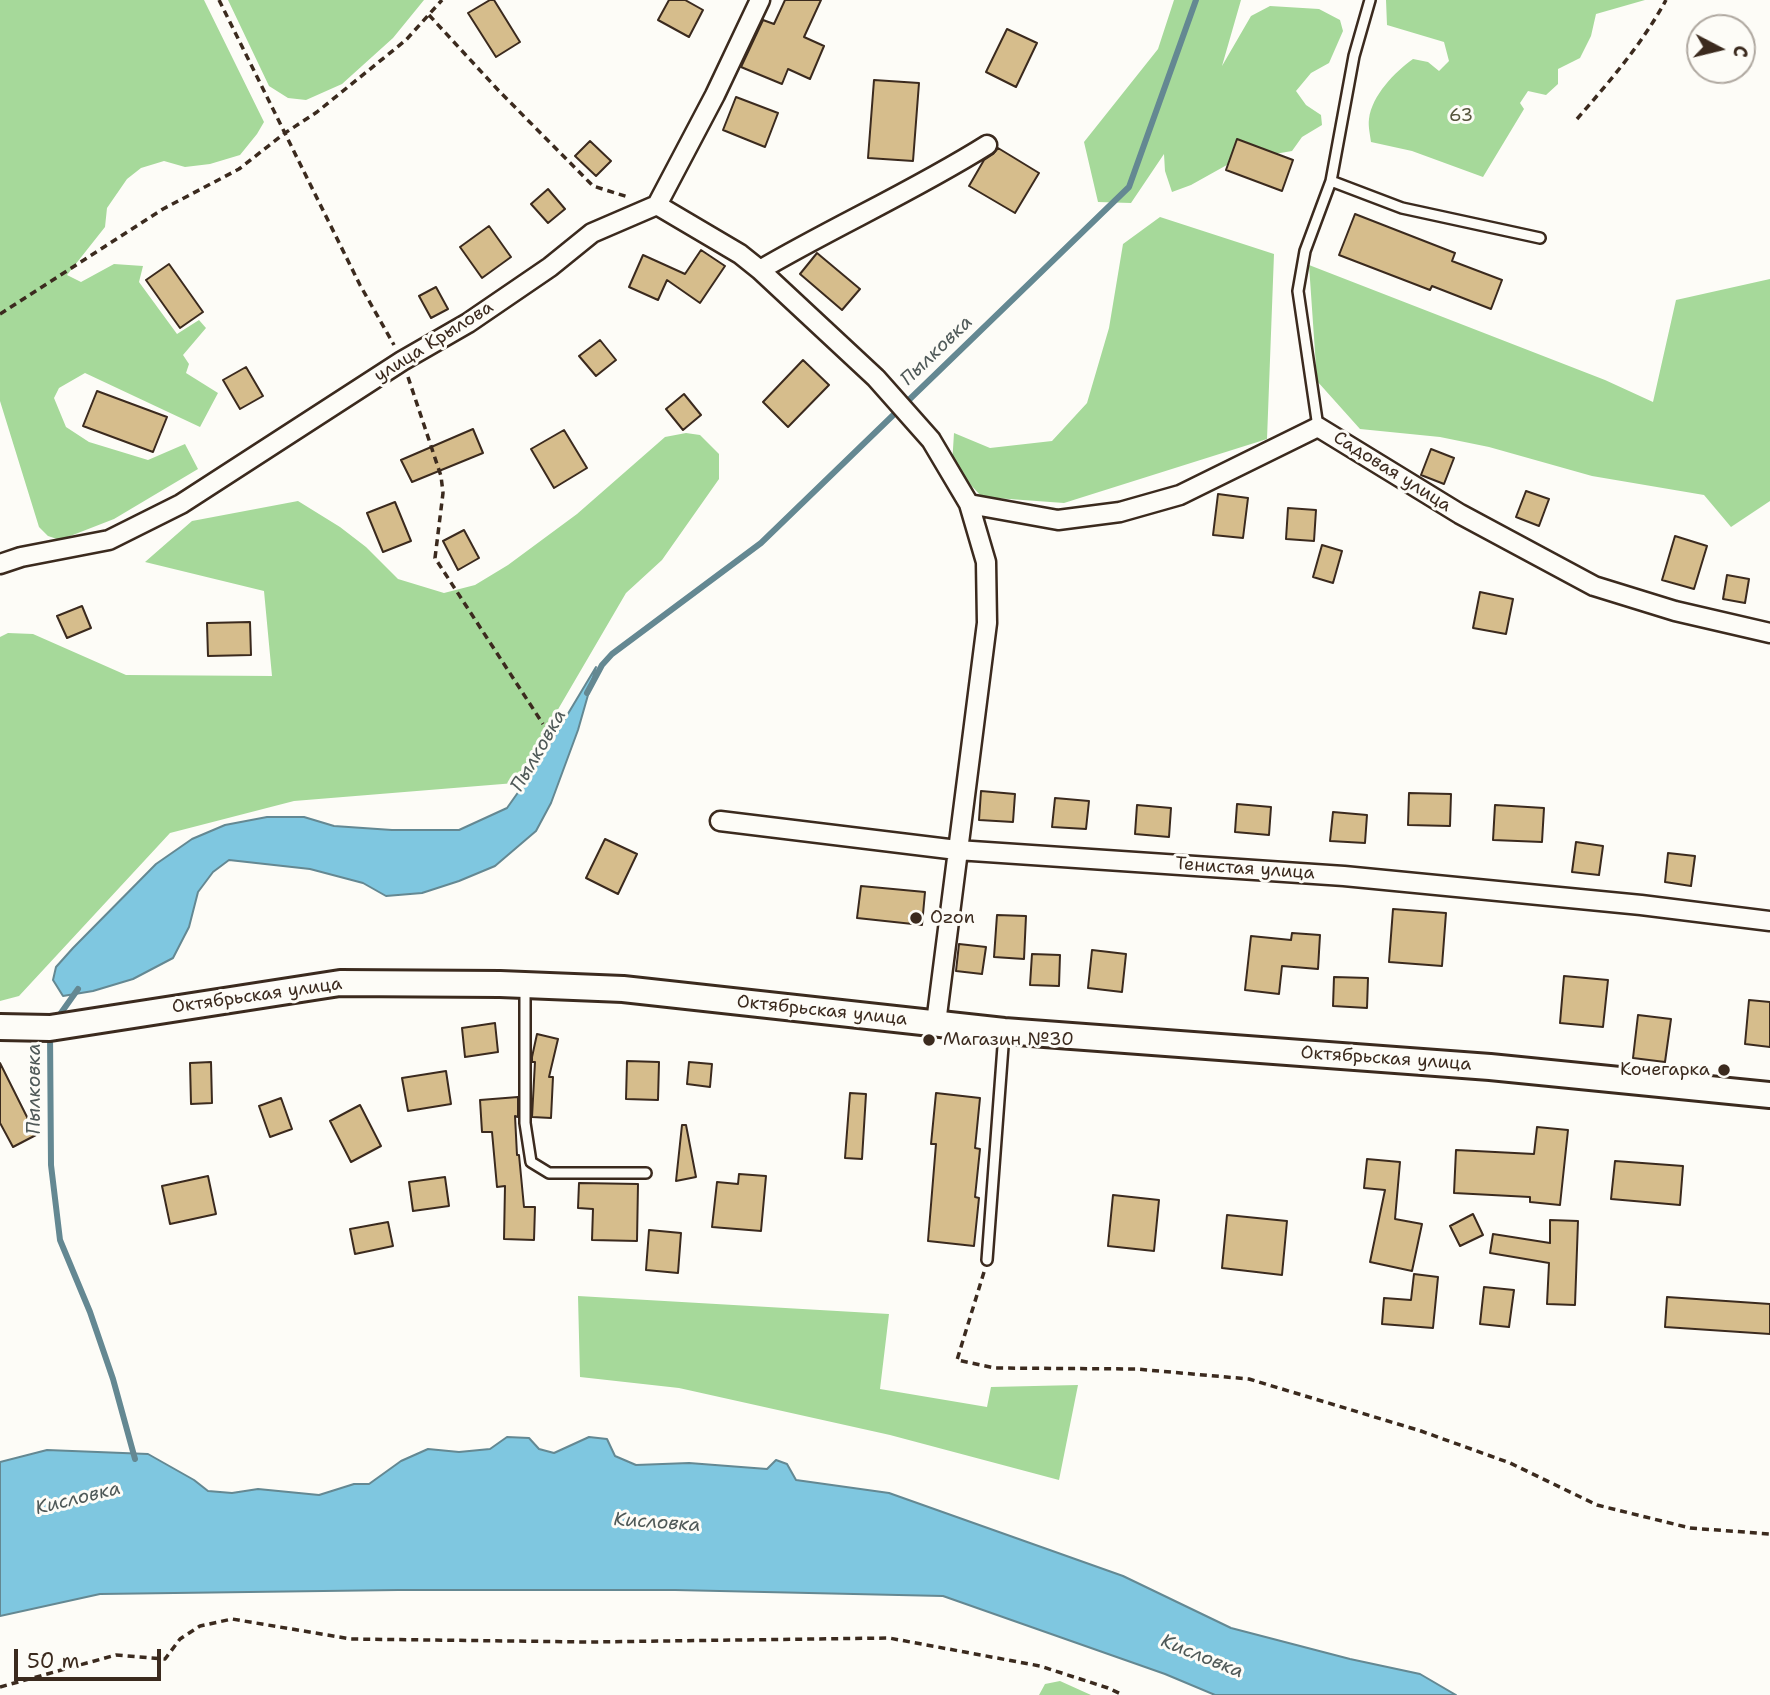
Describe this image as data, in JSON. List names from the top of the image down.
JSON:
{
  "streets": {
    "street": [
      "улица Крылова",
      "Садовая улица",
      "Тенистая улица",
      "Октябрьская улица"
    ]
  },
  "water": ["Пылковка", "Кисловка"],
  "parks": ["63"],
  "places": ["Ozon", "Магазин №30", "Кочегарка"],
  "scale_bar": "50 m",
  "north": "right"
}
